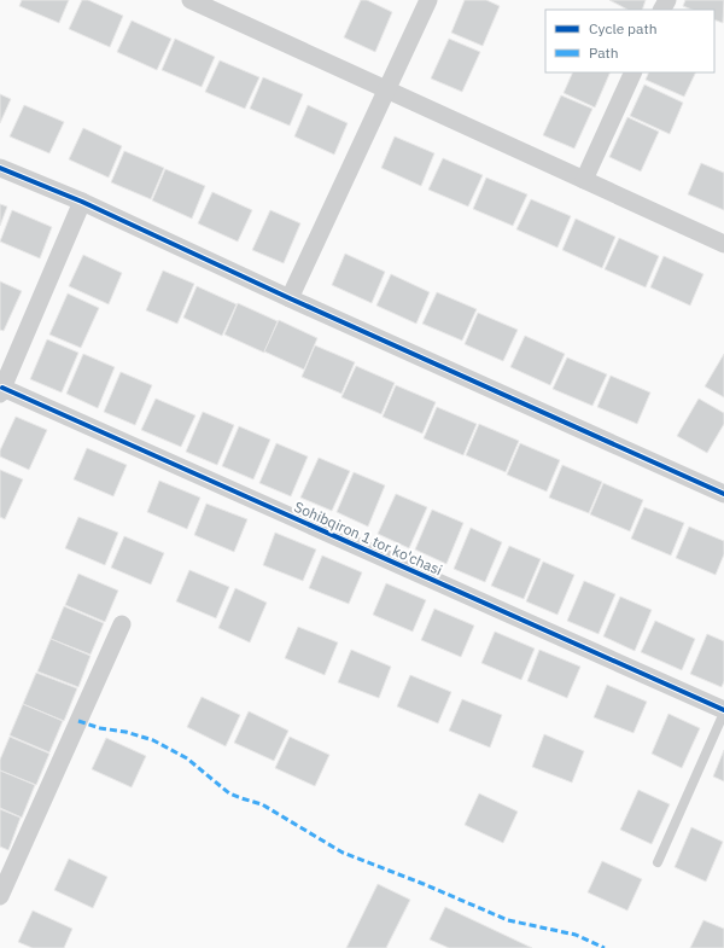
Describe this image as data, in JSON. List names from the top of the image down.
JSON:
{
  "streets": {
    "street": ["Sohibqiron 1 tor ko'chasi"]
  },
  "legend": ["Cycle path", "Path"]
}
